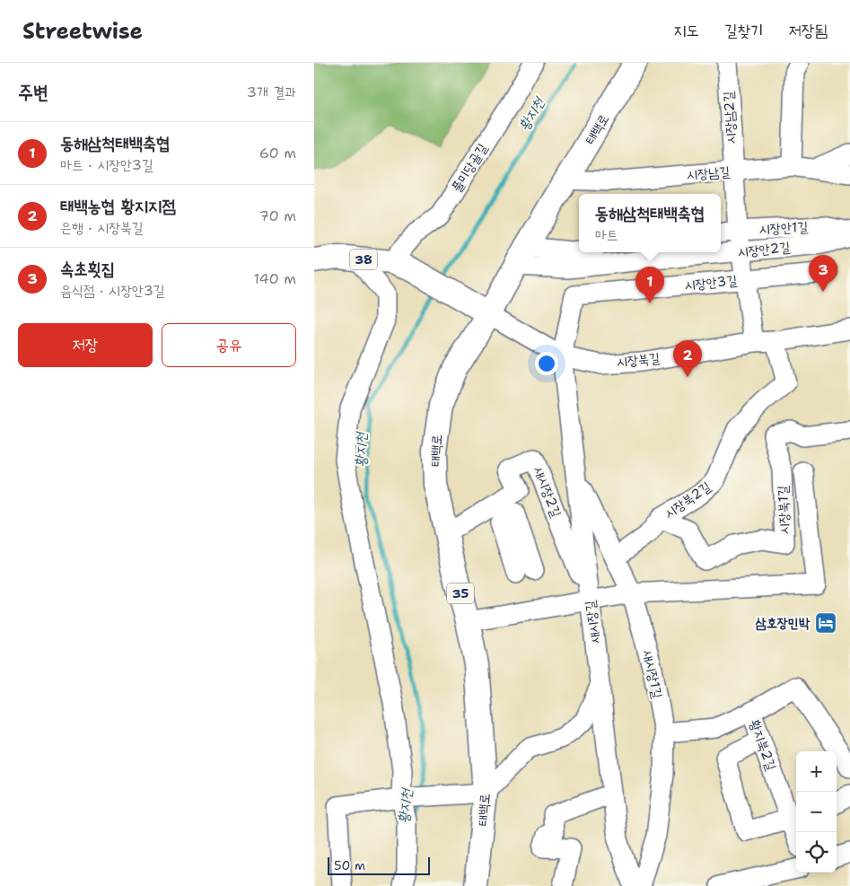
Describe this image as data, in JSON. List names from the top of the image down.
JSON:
{
  "streets": {
    "main road": ["태백로", "38", "35"],
    "street": [
      "시장남2길",
      "풀미당골길",
      "시장남길",
      "시장안1길",
      "시장안2길",
      "시장안3길",
      "시장북길",
      "새시장2길",
      "시장북2길",
      "시장북1길",
      "새시장길",
      "새시장1길",
      "황지북2길"
    ]
  },
  "crossings": [
    ["시장남2길", "시장남길"],
    ["시장남2길", "시장안1길"],
    ["시장남2길", "시장안2길"],
    ["시장남2길", "시장안3길"],
    ["시장남2길", "시장북길"],
    ["태백로", "시장남길"],
    ["태백로", "시장안2길"],
    ["태백로", "38"],
    ["태백로", "시장북길"],
    ["태백로", "새시장2길"],
    ["풀미당골길", "38"],
    ["38", "시장북길"],
    ["시장안3길", "시장북길"],
    ["시장안3길", "새시장길"],
    ["시장북길", "시장북2길"],
    ["시장북길", "새시장길"],
    ["새시장2길", "새시장길"],
    ["시장북2길", "시장북1길"],
    ["시장북2길", "새시장1길"],
    ["새시장길", "새시장1길"],
    ["새시장1길", "황지북2길"]
  ],
  "water": ["황지천"],
  "places": {
    "hotel": ["삼호장민박"]
  },
  "scale_bar": "50 m",
  "page": {
    "header": "Streetwise",
    "nav": ["지도", "길찾기", "저장됨"],
    "heading": ["주변", "3개 결과"],
    "list": [
      {
        "mark": "1",
        "name": "동해삼척태백축협",
        "note": "마트 · 시장안3길",
        "value": "60 m"
      },
      {
        "mark": "2",
        "name": "태백농협 황지지점",
        "note": "은행 · 시장북길",
        "value": "70 m"
      },
      {
        "mark": "3",
        "name": "속초횟집",
        "note": "음식점 · 시장안3길",
        "value": "140 m"
      }
    ],
    "popup": ["동해삼척태백축협", "마트"],
    "pins": ["3", "1", "2"],
    "buttons": ["저장", "공유"],
    "map_buttons": ["+", "−"],
    "scale": "50 m"
  }
}
